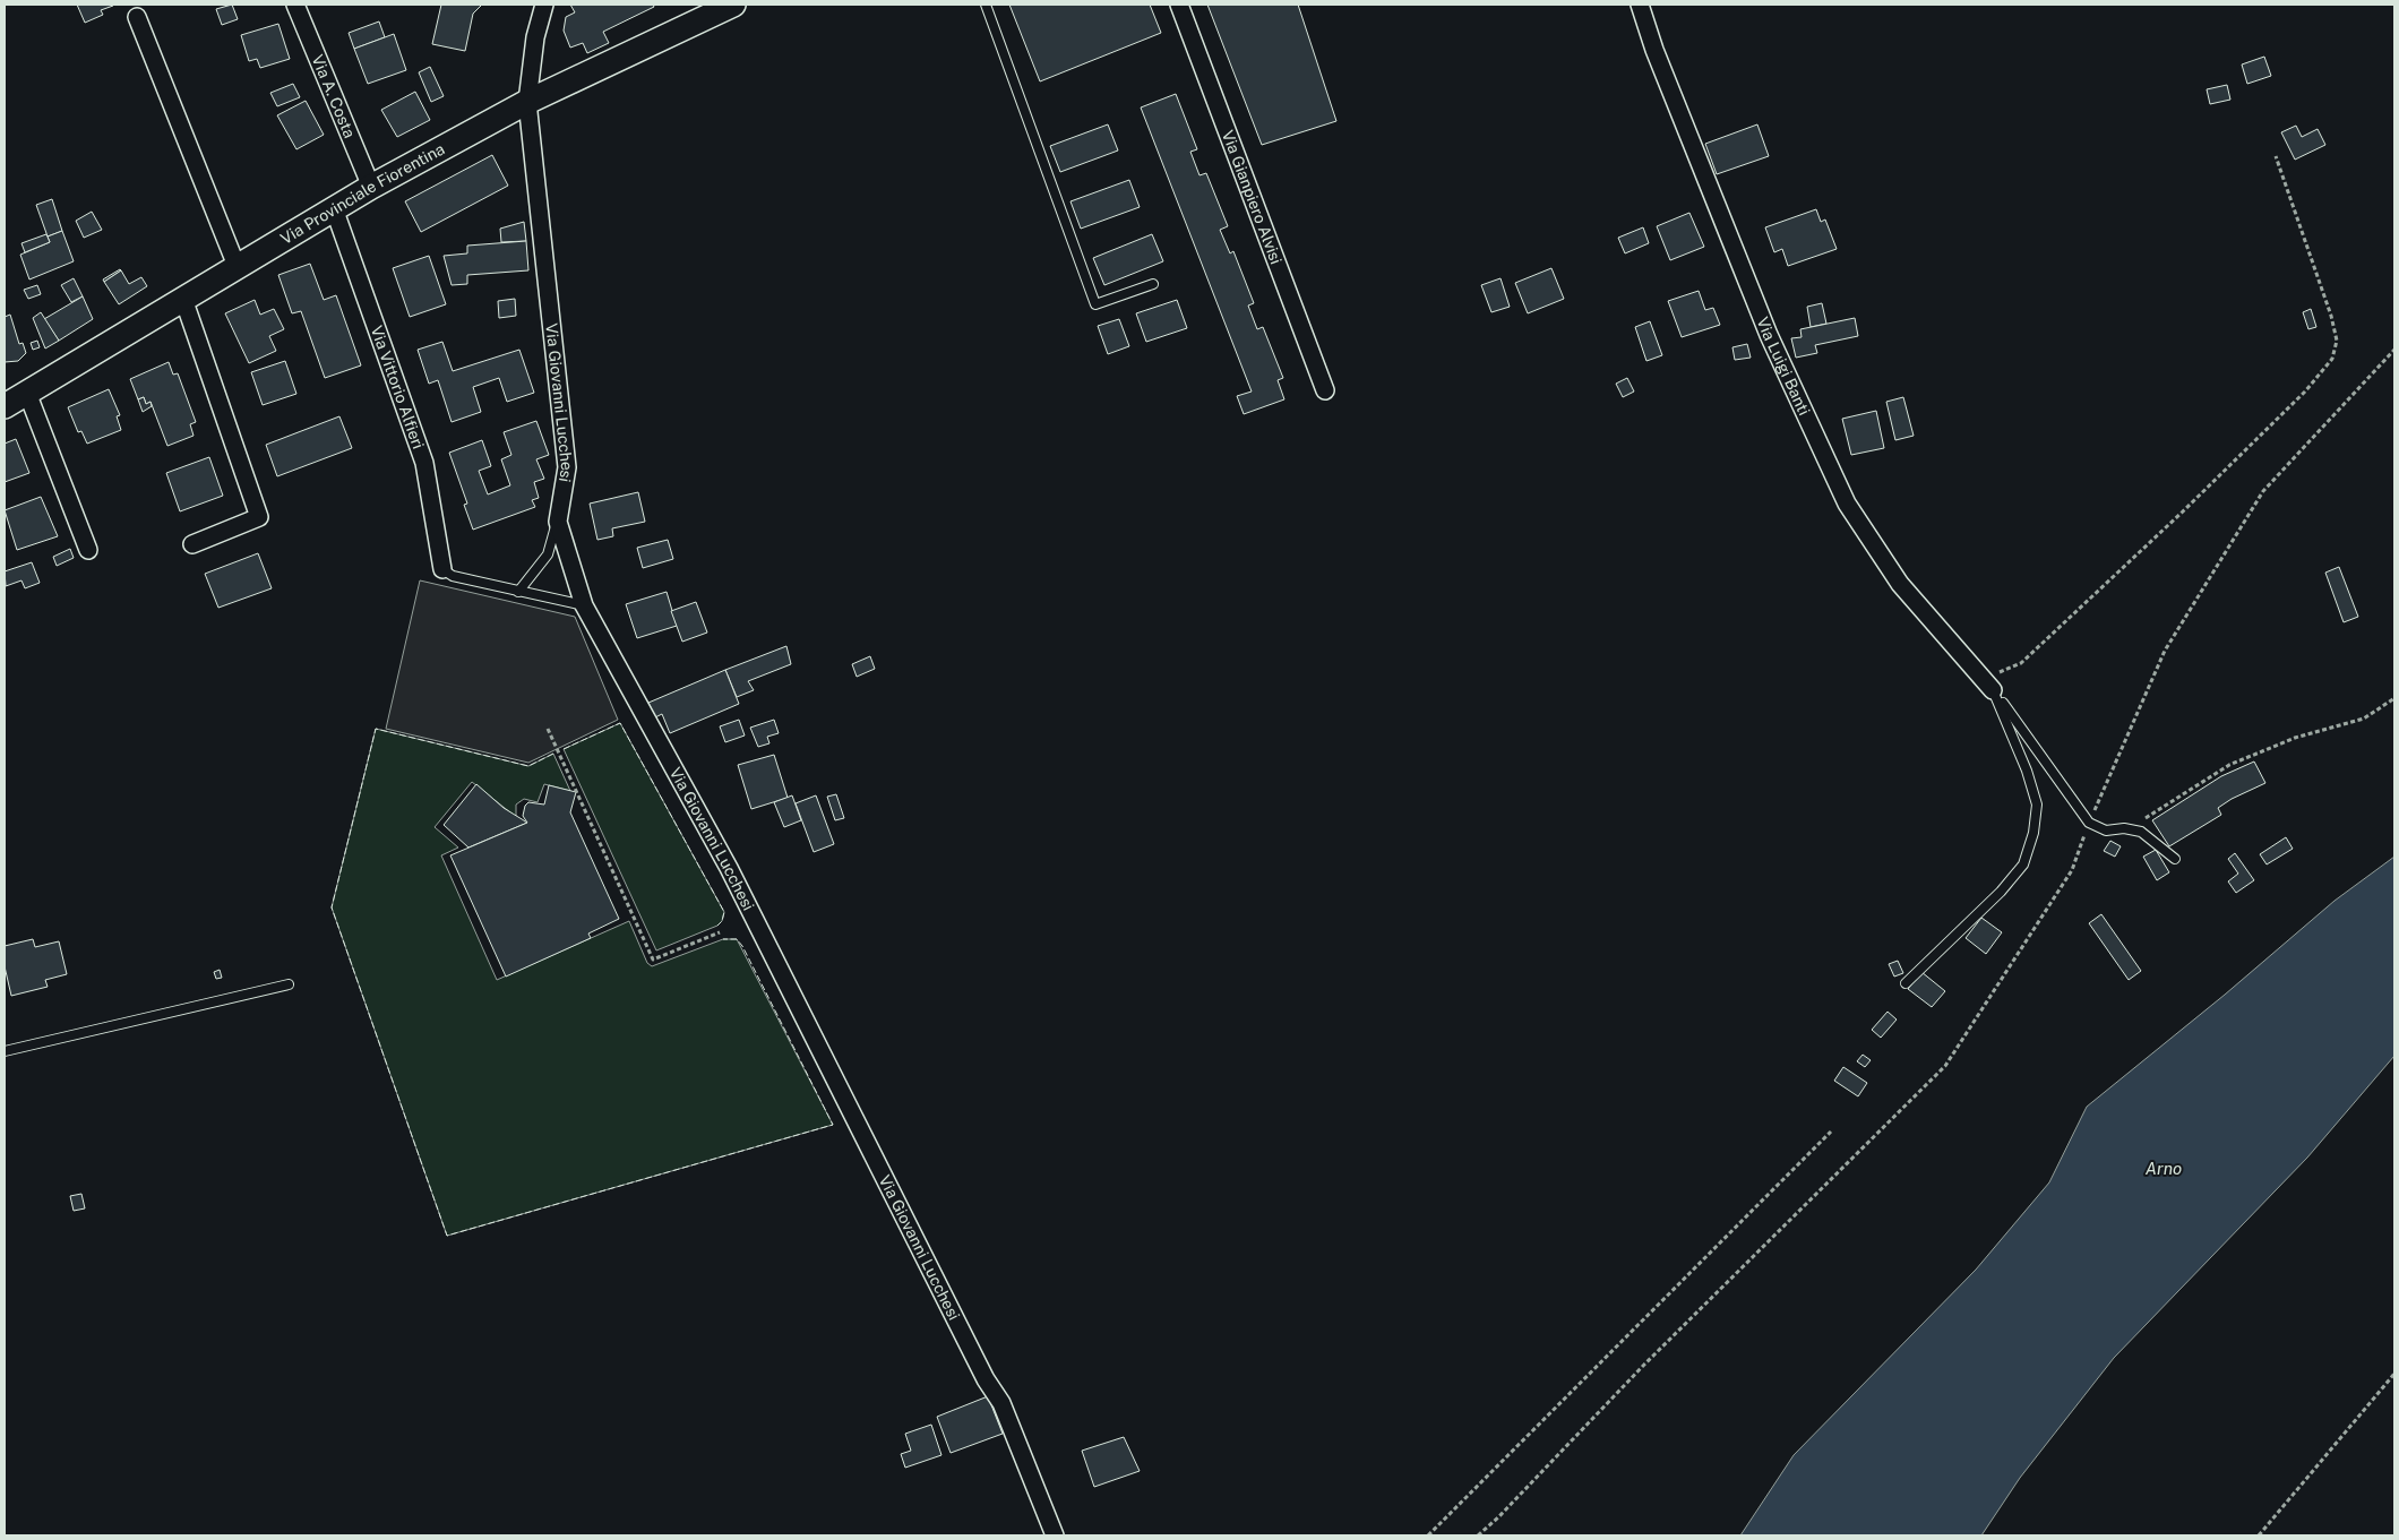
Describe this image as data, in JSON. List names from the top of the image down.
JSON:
{
  "streets": {
    "main road": ["Via Provinciale Fiorentina"],
    "street": [
      "Via A. Costa",
      "Via Gianpiero Alvisi",
      "Via Luigi Banti",
      "Via Vittorio Alfieri",
      "Via Giovanni Lucchesi"
    ]
  },
  "crossings": [
    ["Via A. Costa", "Via Provinciale Fiorentina"],
    ["Via Provinciale Fiorentina", "Via Vittorio Alfieri"],
    ["Via Provinciale Fiorentina", "Via Giovanni Lucchesi"]
  ],
  "water": ["Arno"]
}
